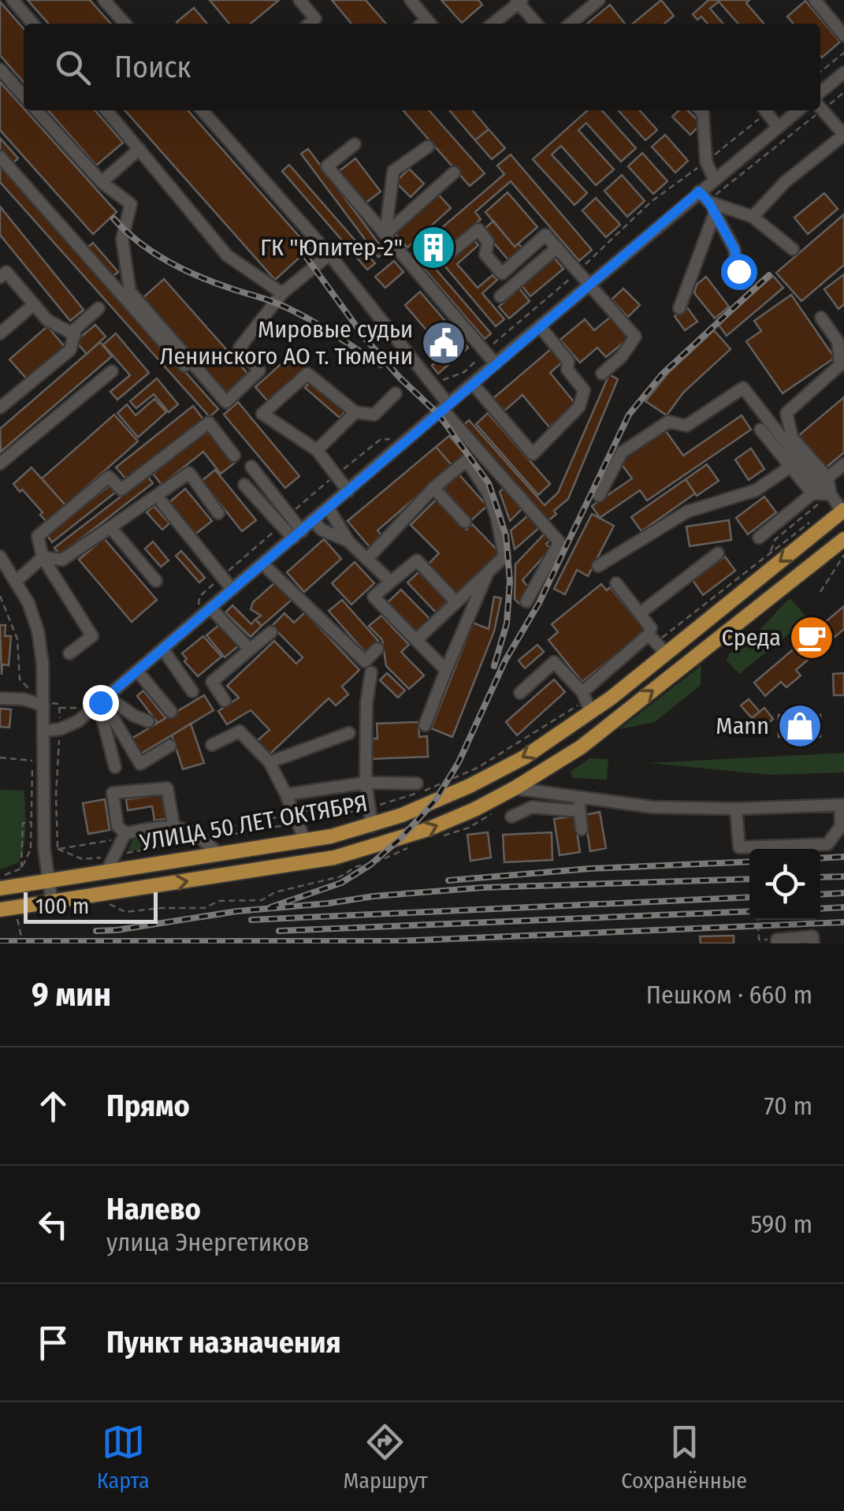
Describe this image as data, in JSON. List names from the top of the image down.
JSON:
{
  "streets": {
    "main road": ["УЛИЦА 50 ЛЕТ ОКТЯБРЯ"]
  },
  "places": {
    "building": ["ГК \"Юпитер-2\""],
    "public building": ["Мировые судьи Ленинского АО т. Тюмени"],
    "cafe": ["Среда"],
    "shop": ["Mann"]
  },
  "scale_bar": "100 m",
  "page": {
    "search": "Поиск",
    "scale": "100 m",
    "heading": ["9 мин", "Пешком · 660 m"],
    "list": [
      ["Прямо", "70 m"],
      ["Налево", "улица Энергетиков", "590 m"],
      "Пункт назначения"
    ],
    "nav": ["Карта", "Маршрут", "Сохранённые"]
  }
}
